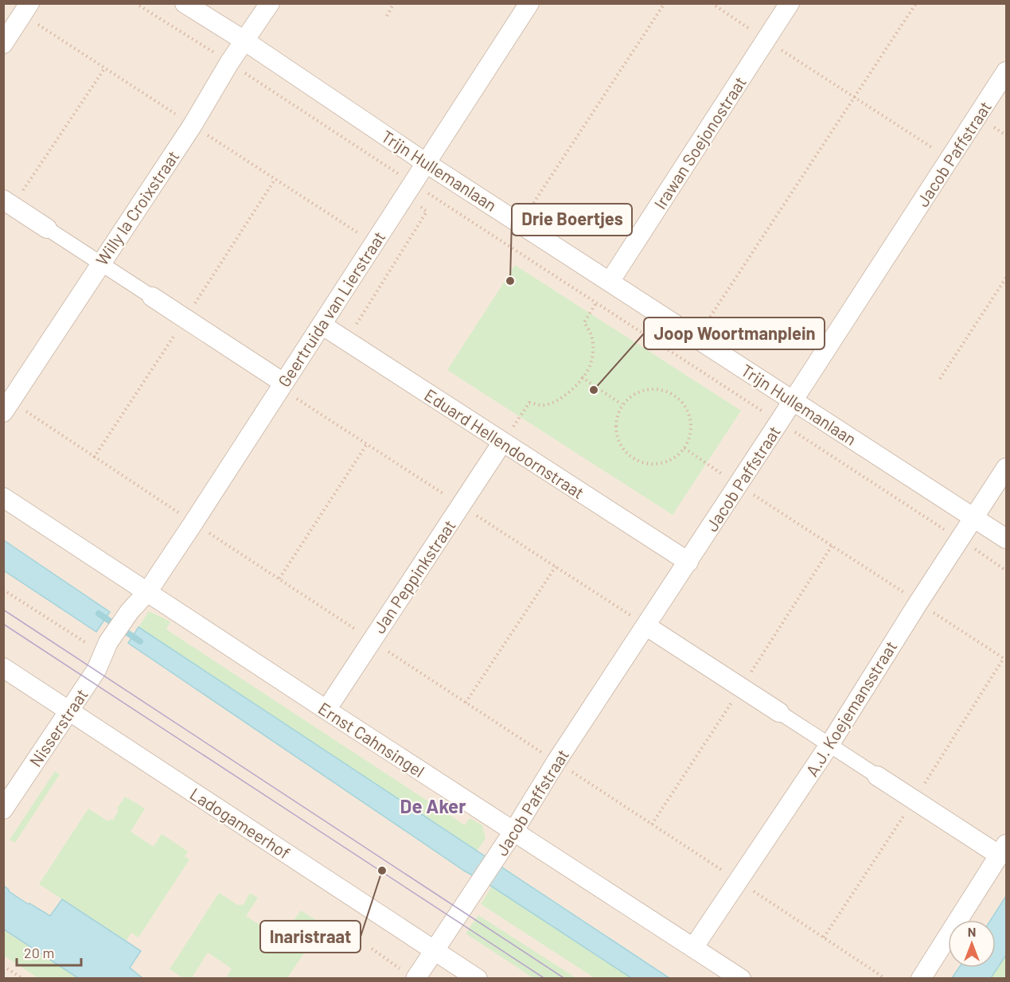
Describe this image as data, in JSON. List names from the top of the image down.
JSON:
{
  "streets": {
    "street": [
      "Irawan Soejonostraat",
      "Jacob Paffstraat",
      "Trijn Hullemanlaan",
      "Willy la Croixstraat",
      "Geertruida van Lierstraat",
      "Eduard Hellendoornstraat",
      "Jan Peppinkstraat",
      "A.J. Koejemansstraat",
      "Nisserstraat",
      "Ernst Cahnsingel",
      "Ladogameerhof"
    ]
  },
  "crossings": [
    ["Irawan Soejonostraat", "Trijn Hullemanlaan"],
    ["Jacob Paffstraat", "Trijn Hullemanlaan"],
    ["Jacob Paffstraat", "Eduard Hellendoornstraat"],
    ["Jacob Paffstraat", "Ernst Cahnsingel"],
    ["Jacob Paffstraat", "Ladogameerhof"],
    ["Trijn Hullemanlaan", "Willy la Croixstraat"],
    ["Trijn Hullemanlaan", "Geertruida van Lierstraat"],
    ["Trijn Hullemanlaan", "A.J. Koejemansstraat"],
    ["Geertruida van Lierstraat", "Eduard Hellendoornstraat"],
    ["Geertruida van Lierstraat", "Nisserstraat"],
    ["Geertruida van Lierstraat", "Ernst Cahnsingel"],
    ["Eduard Hellendoornstraat", "Jan Peppinkstraat"],
    ["Jan Peppinkstraat", "Ernst Cahnsingel"],
    ["A.J. Koejemansstraat", "Ernst Cahnsingel"],
    ["Nisserstraat", "Ladogameerhof"]
  ],
  "districts": ["De Aker"],
  "places": ["Drie Boertjes", "Joop Woortmanplein", "Inaristraat"],
  "scale_bar": "20 m",
  "north": "top"
}
